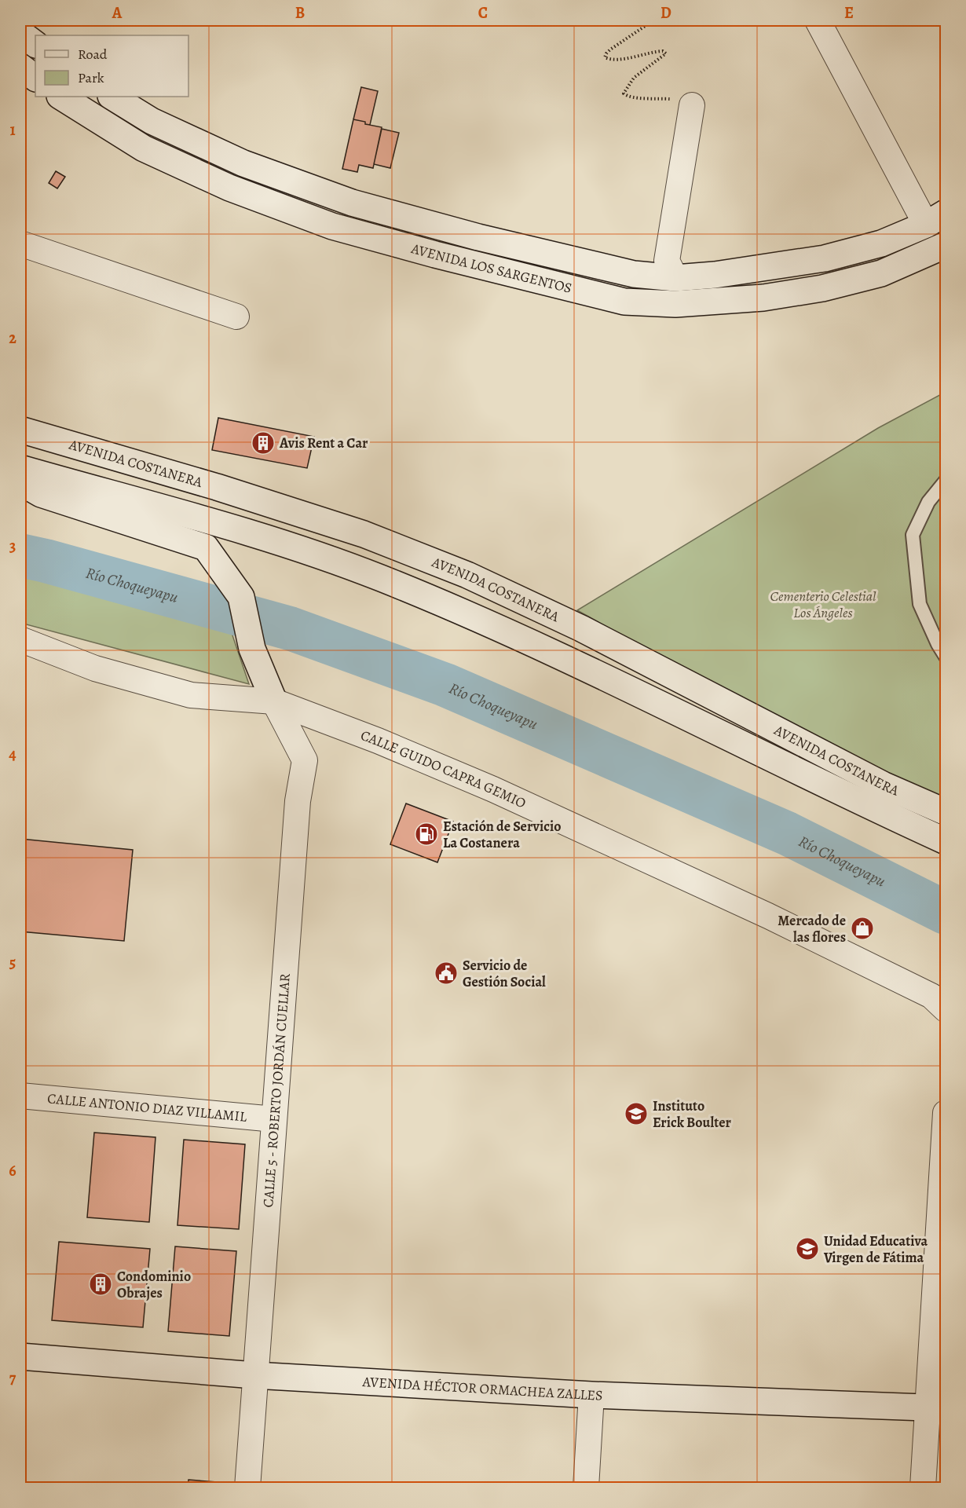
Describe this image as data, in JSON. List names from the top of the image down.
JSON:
{
  "streets": {
    "main road": ["AVENIDA LOS SARGENTOS", "AVENIDA COSTANERA", "AVENIDA HÉCTOR ORMACHEA ZALLES"],
    "street": ["CALLE GUIDO CAPRA GEMIO", "CALLE 5 - ROBERTO JORDÁN CUELLAR", "CALLE ANTONIO DIAZ VILLAMIL"]
  },
  "crossings": [
    ["CALLE GUIDO CAPRA GEMIO", "CALLE 5 - ROBERTO JORDÁN CUELLAR"],
    ["CALLE 5 - ROBERTO JORDÁN CUELLAR", "CALLE ANTONIO DIAZ VILLAMIL"],
    ["CALLE 5 - ROBERTO JORDÁN CUELLAR", "AVENIDA HÉCTOR ORMACHEA ZALLES"]
  ],
  "water": ["Río Choqueyapu"],
  "parks": ["Cementerio Celestial Los Ángeles"],
  "places": {
    "building": ["Avis Rent a Car", "Condominio Obrajes"],
    "fuel station": ["Estación de Servicio La Costanera"],
    "shop": ["Mercado de las flores"],
    "public building": ["Servicio de Gestión Social"],
    "school or university": ["Instituto Erick Boulter", "Unidad Educativa Virgen de Fátima"]
  },
  "legend": ["Road", "Park"],
  "grid": {
    "columns": [
      "A",
      "B",
      "C",
      "D",
      "E"
    ],
    "rows": [
      "1",
      "2",
      "3",
      "4",
      "5",
      "6",
      "7"
    ]
  }
}
